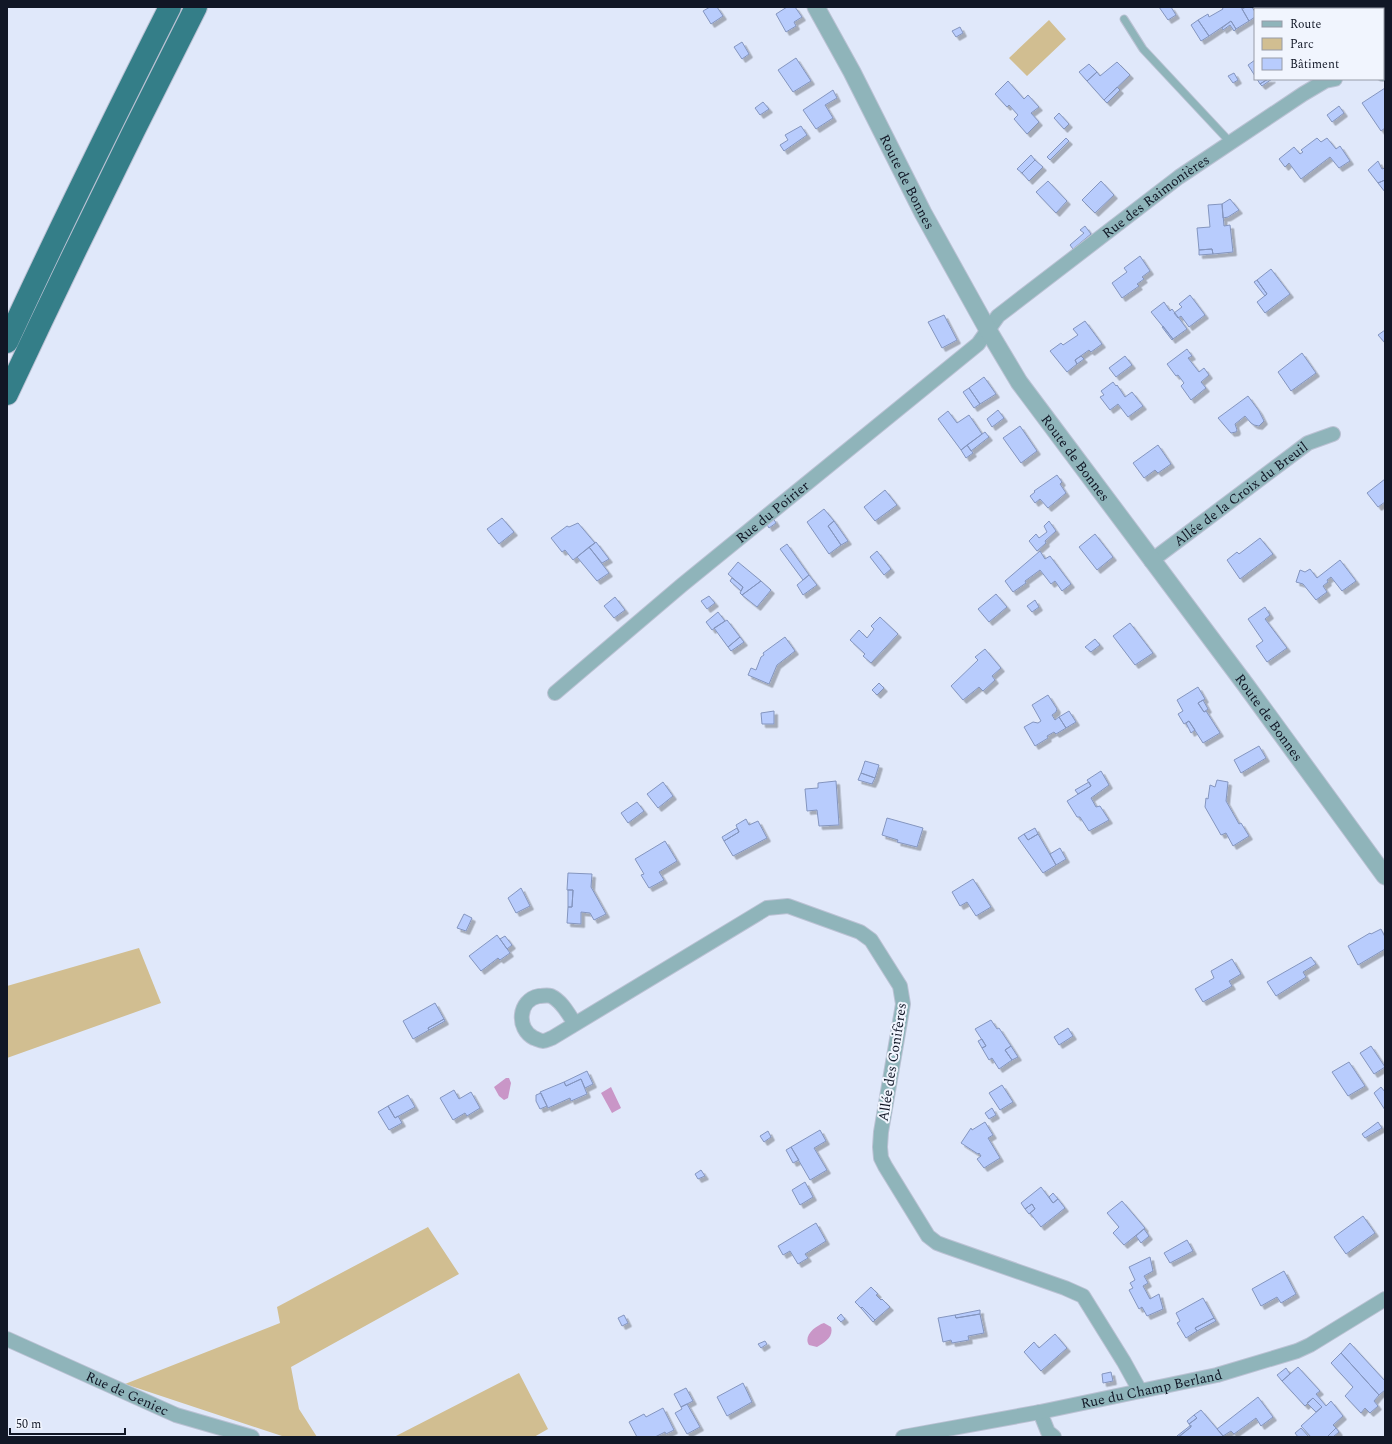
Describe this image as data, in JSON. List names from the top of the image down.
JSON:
{
  "streets": {
    "street": [
      "Route de Bonnes",
      "Rue des Raimonières",
      "Allée de la Croix du Breuil",
      "Rue du Poirier",
      "Allée des Conifères",
      "Rue du Champ Berland",
      "Rue de Geniec"
    ]
  },
  "crossings": [
    ["Route de Bonnes", "Rue des Raimonières"],
    ["Route de Bonnes", "Allée de la Croix du Breuil"],
    ["Route de Bonnes", "Rue du Poirier"],
    ["Rue des Raimonières", "Rue du Poirier"],
    ["Allée des Conifères", "Rue du Champ Berland"]
  ],
  "legend": ["Route", "Parc", "Bâtiment"],
  "scale_bar": "50 m"
}
